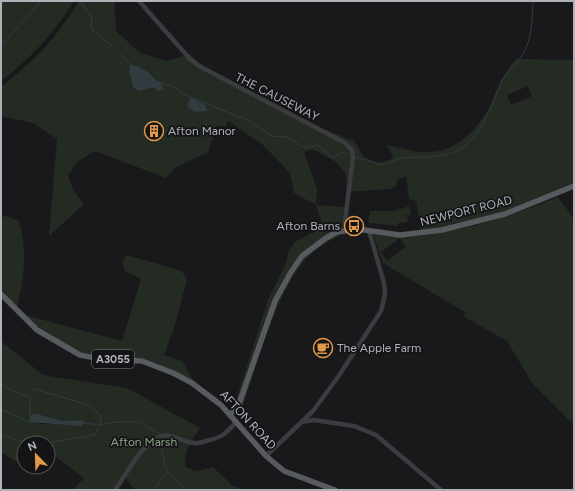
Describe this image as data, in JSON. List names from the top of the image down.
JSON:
{
  "streets": {
    "main road": ["NEWPORT ROAD", "A3055", "AFTON ROAD"],
    "street": ["THE CAUSEWAY"]
  },
  "crossings": [
    ["THE CAUSEWAY", "NEWPORT ROAD"],
    ["NEWPORT ROAD", "AFTON ROAD"]
  ],
  "parks": ["Afton Marsh"],
  "places": {
    "building": ["Afton Manor"],
    "bus stop": ["Afton Barns"],
    "cafe": ["The Apple Farm"]
  },
  "north": "top left"
}
